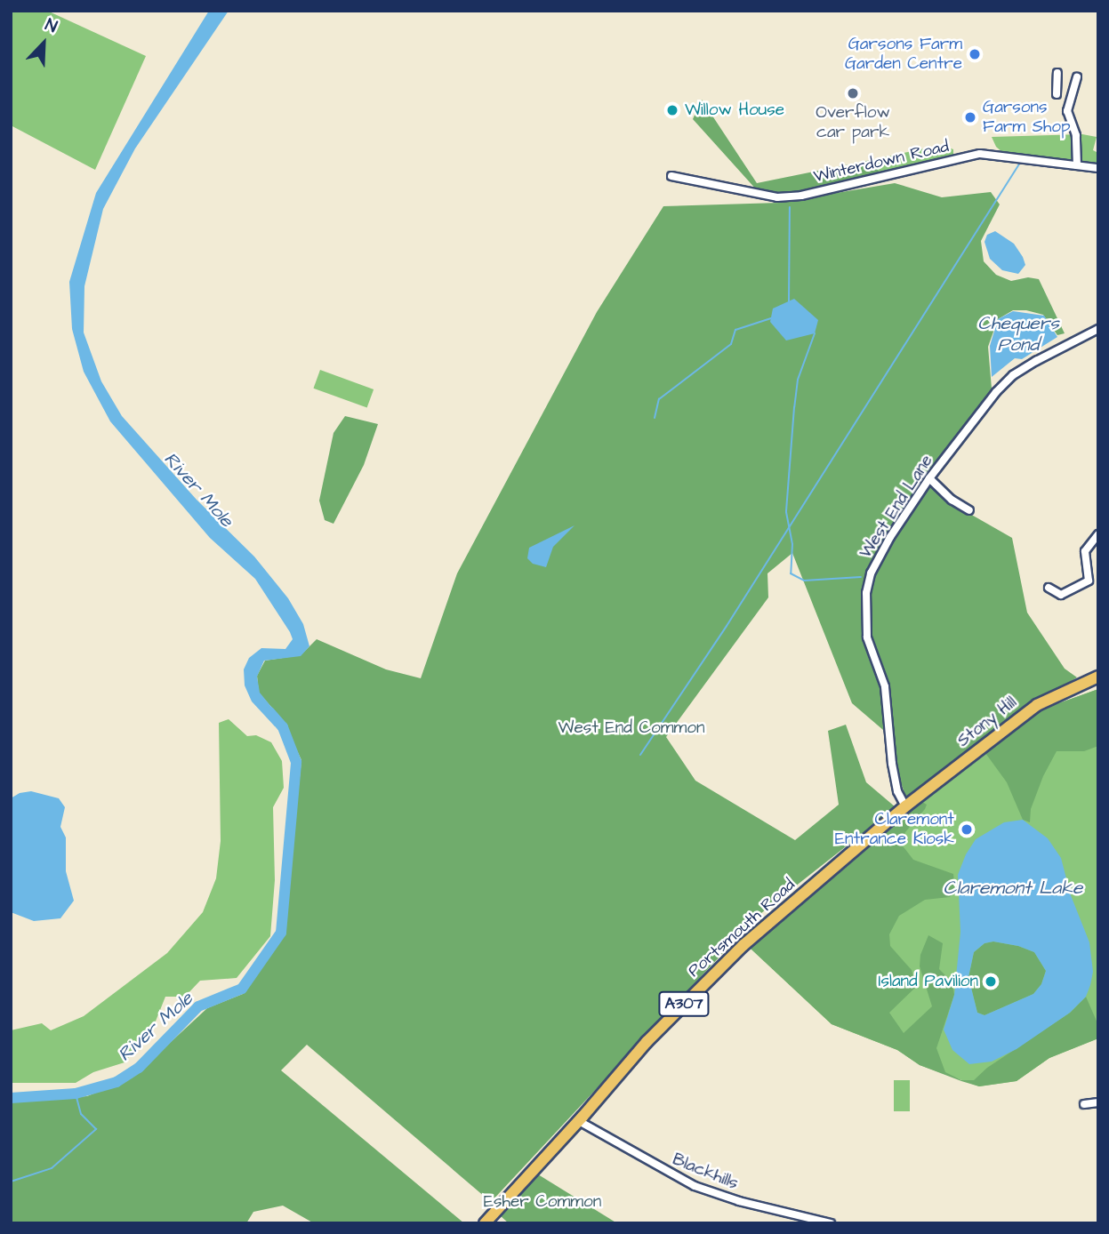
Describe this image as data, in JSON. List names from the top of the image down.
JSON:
{
  "streets": {
    "main road": ["Stony Hill", "Portsmouth Road", "A307"],
    "street": ["Winterdown Road", "West End Lane", "Blackhills"]
  },
  "crossings": [
    ["West End Lane", "Stony Hill"],
    ["West End Lane", "Portsmouth Road"],
    ["Stony Hill", "Portsmouth Road"],
    ["Portsmouth Road", "Blackhills"]
  ],
  "water": ["Chequers Pond", "River Mole", "Claremont Lake"],
  "parks": ["West End Common", "Esher Common"],
  "places": [
    "Garsons Farm Garden Centre",
    "Overflow car park",
    "Willow House",
    "Garsons Farm Shop",
    "Claremont Entrance Kiosk",
    "Island Pavilion"
  ],
  "north": "top right"
}
